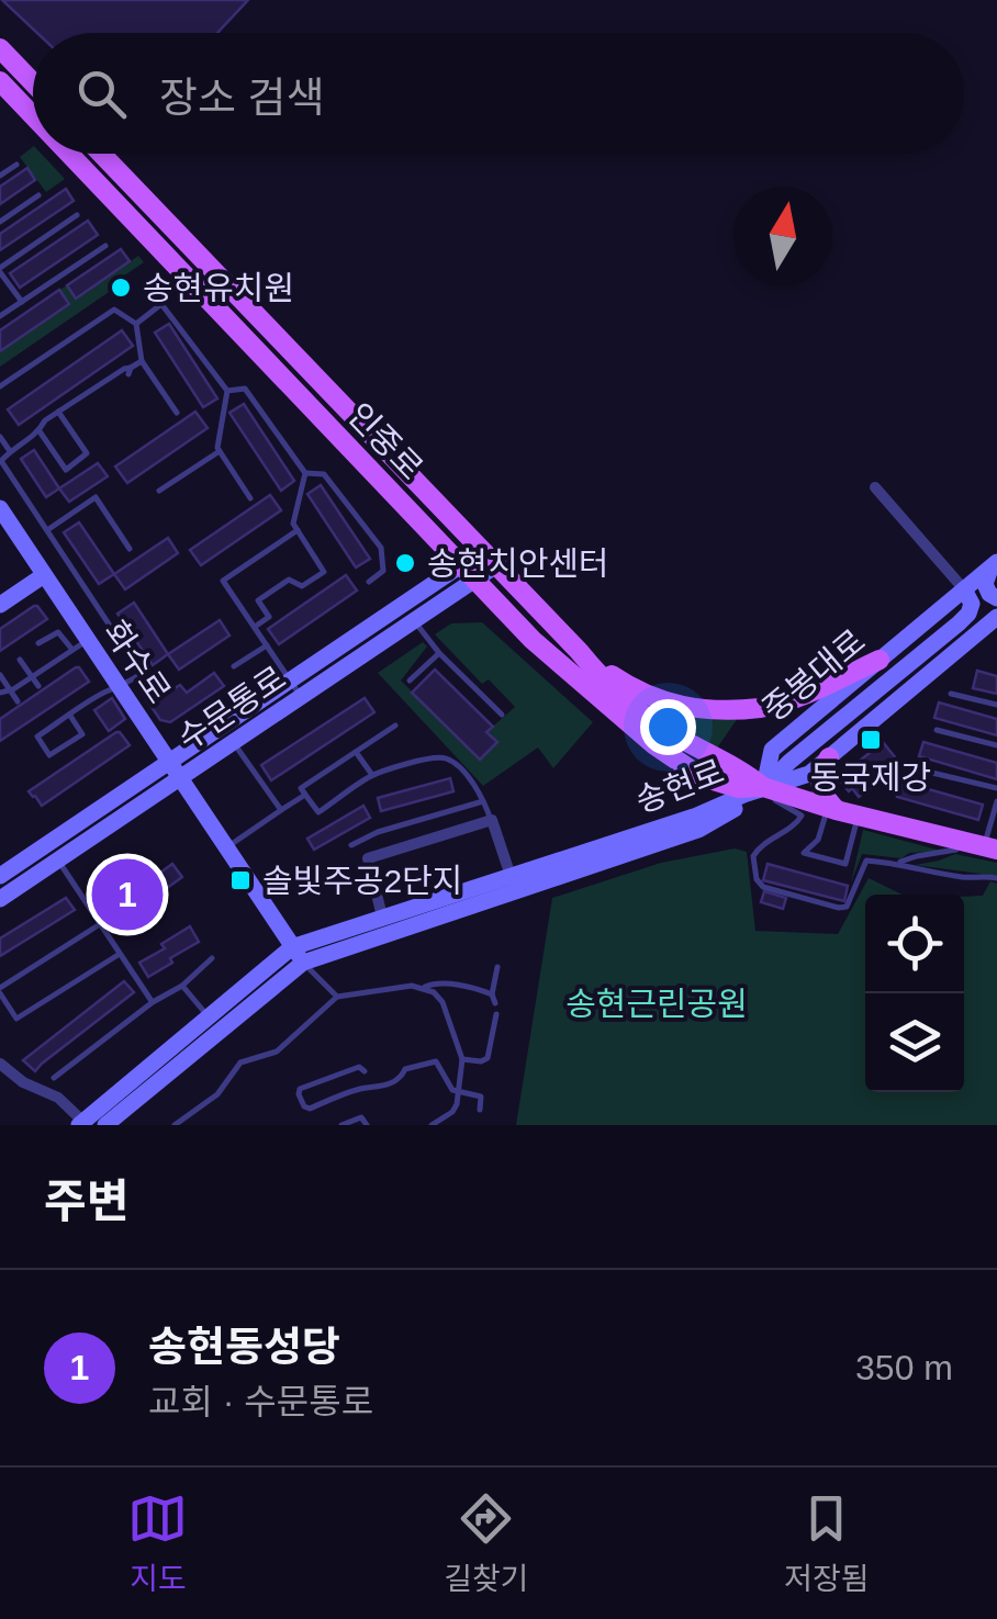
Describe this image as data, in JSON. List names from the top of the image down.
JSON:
{
  "streets": {
    "main road": ["인중로"],
    "street": [
      "화수로",
      "중봉대로",
      "수문통로",
      "송현로"
    ]
  },
  "crossings": [
    ["인중로", "중봉대로"],
    ["인중로", "수문통로"],
    ["인중로", "송현로"],
    ["화수로", "수문통로"],
    ["화수로", "송현로"],
    ["중봉대로", "송현로"]
  ],
  "parks": ["송현근린공원"],
  "places": {
    "other": ["송현유치원", "송현치안센터"],
    "transit": ["동국제강", "솔빛주공2단지"]
  },
  "north": "top",
  "page": {
    "search": "장소 검색",
    "pins": "1",
    "heading": "주변",
    "list": [
      {
        "mark": "1",
        "name": "송현동성당",
        "note": "교회 · 수문통로",
        "value": "350 m"
      }
    ],
    "nav": ["지도", "길찾기", "저장됨"]
  }
}
